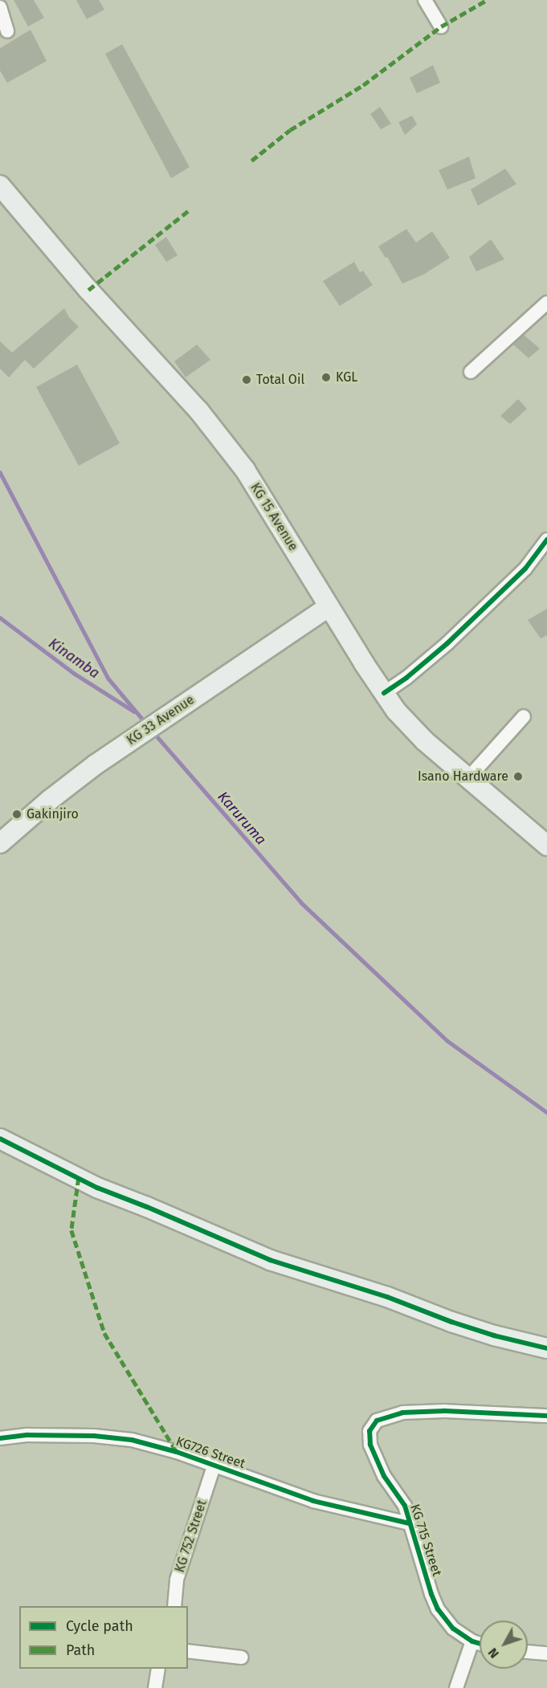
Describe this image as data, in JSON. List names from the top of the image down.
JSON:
{
  "streets": {
    "main road": ["KG 15 Avenue", "KG 33 Avenue"],
    "street": ["KG726 Street", "KG 752 Street", "KG 715 Street"]
  },
  "crossings": [
    ["KG 15 Avenue", "KG 33 Avenue"],
    ["KG726 Street", "KG 752 Street"],
    ["KG726 Street", "KG 715 Street"]
  ],
  "water": ["Kinamba", "Karuruma"],
  "places": [
    "KGL",
    "Total Oil",
    "Isano Hardware",
    "Gakinjiro"
  ],
  "legend": ["Cycle path", "Path"],
  "north": "bottom left"
}
